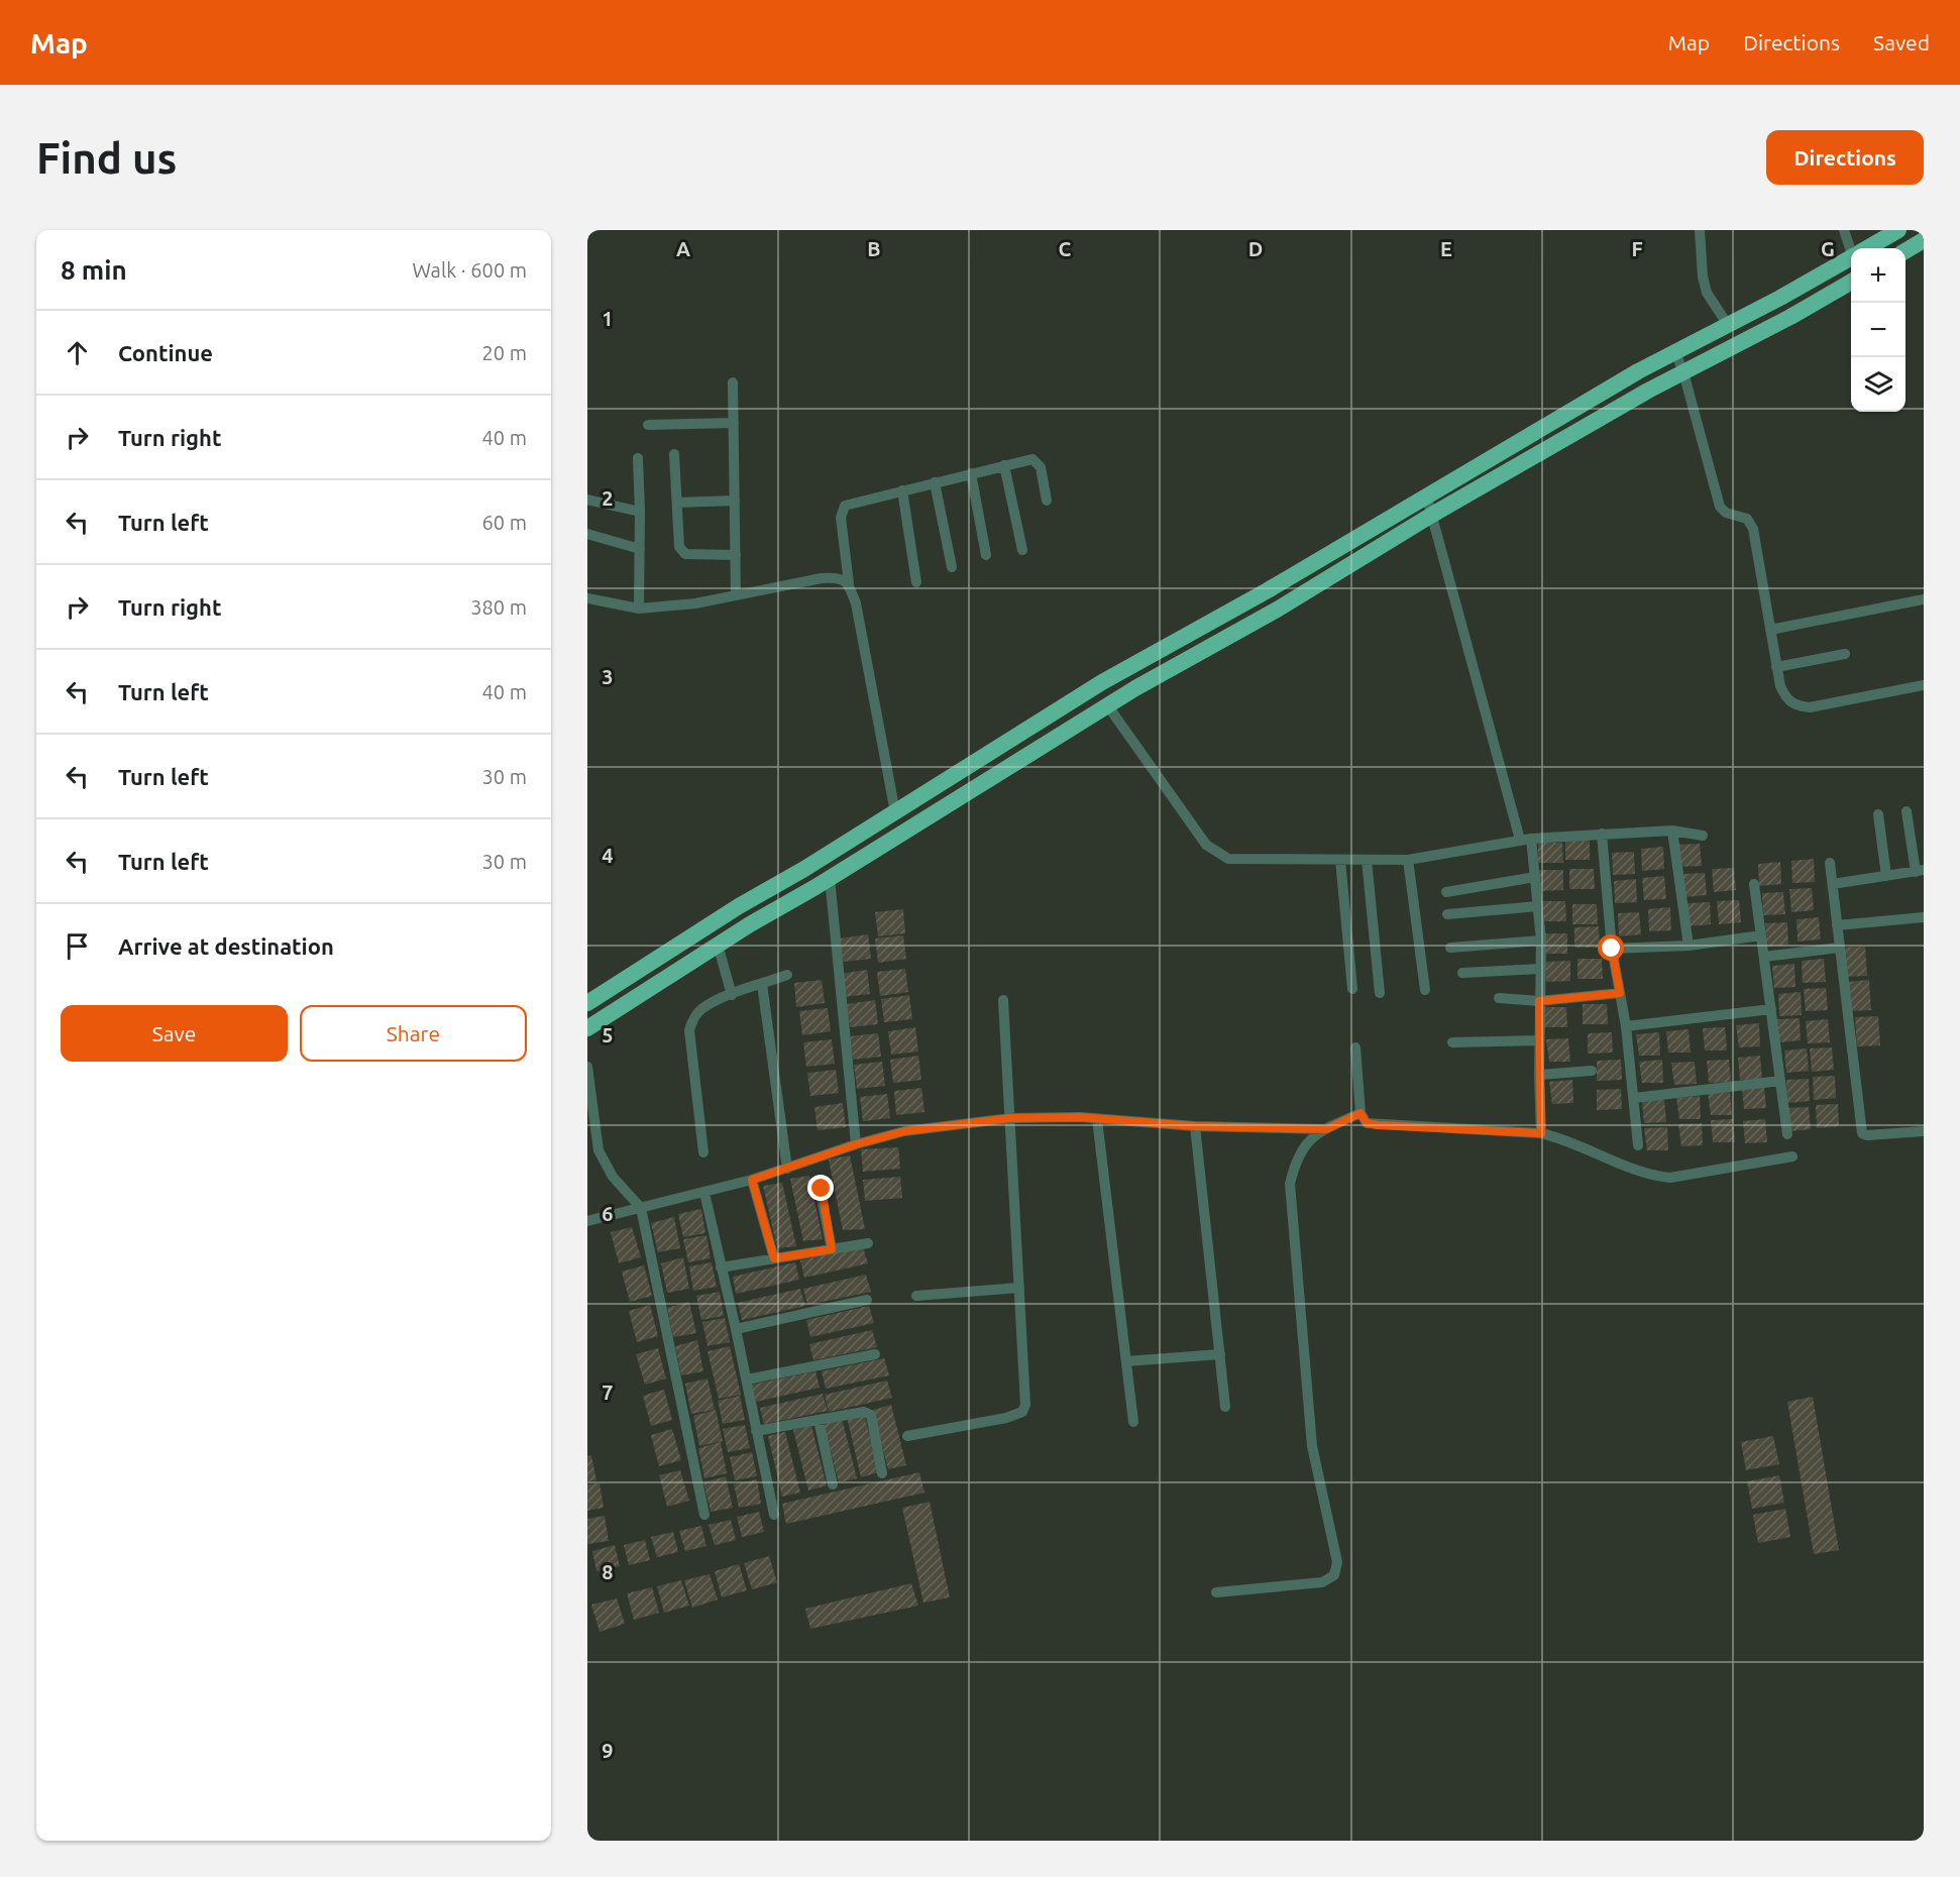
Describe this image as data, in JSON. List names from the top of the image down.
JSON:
{
  "page": {
    "header": "Map",
    "nav": ["Map", "Directions", "Saved"],
    "buttons": [
      "Directions",
      ["Save", "Share"]
    ],
    "title": "Find us",
    "heading": ["8 min", "Walk · 600 m"],
    "map_buttons": ["+", "−"],
    "list": [
      ["Continue", "20 m"],
      ["Turn right", "40 m"],
      ["Turn left", "60 m"],
      ["Turn right", "380 m"],
      ["Turn left", "40 m"],
      ["Turn left", "30 m"],
      ["Turn left", "30 m"],
      "Arrive at destination"
    ]
  },
  "grid": {
    "columns": [
      "A",
      "B",
      "C",
      "D",
      "E",
      "F",
      "G"
    ],
    "rows": [
      "1",
      "2",
      "3",
      "4",
      "5",
      "6",
      "7",
      "8",
      "9"
    ]
  }
}
